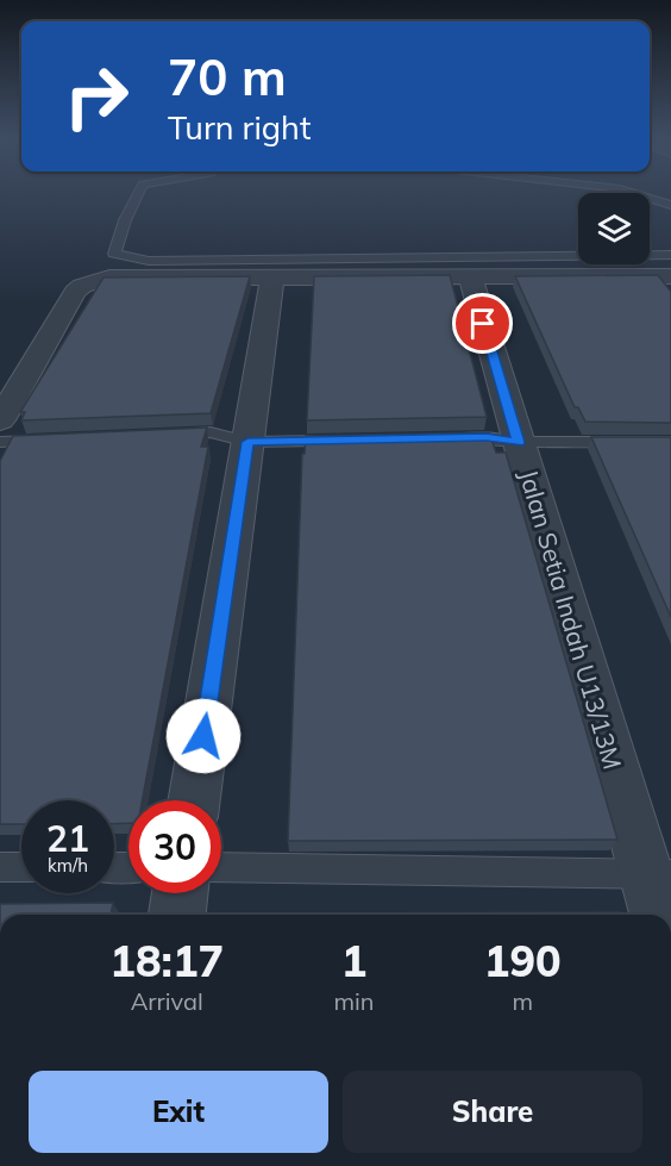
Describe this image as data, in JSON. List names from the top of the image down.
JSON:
{
  "streets": {
    "street": ["Jalan Setia Indah U13/13M"]
  },
  "page": {
    "turn": ["70 m", "Turn right"],
    "speed": "21 km/h",
    "limit": "30",
    "eta": [
      "18:17",
      "Arrival",
      "1",
      "min",
      "190",
      "m"
    ],
    "buttons": ["Exit", "Share"]
  }
}
